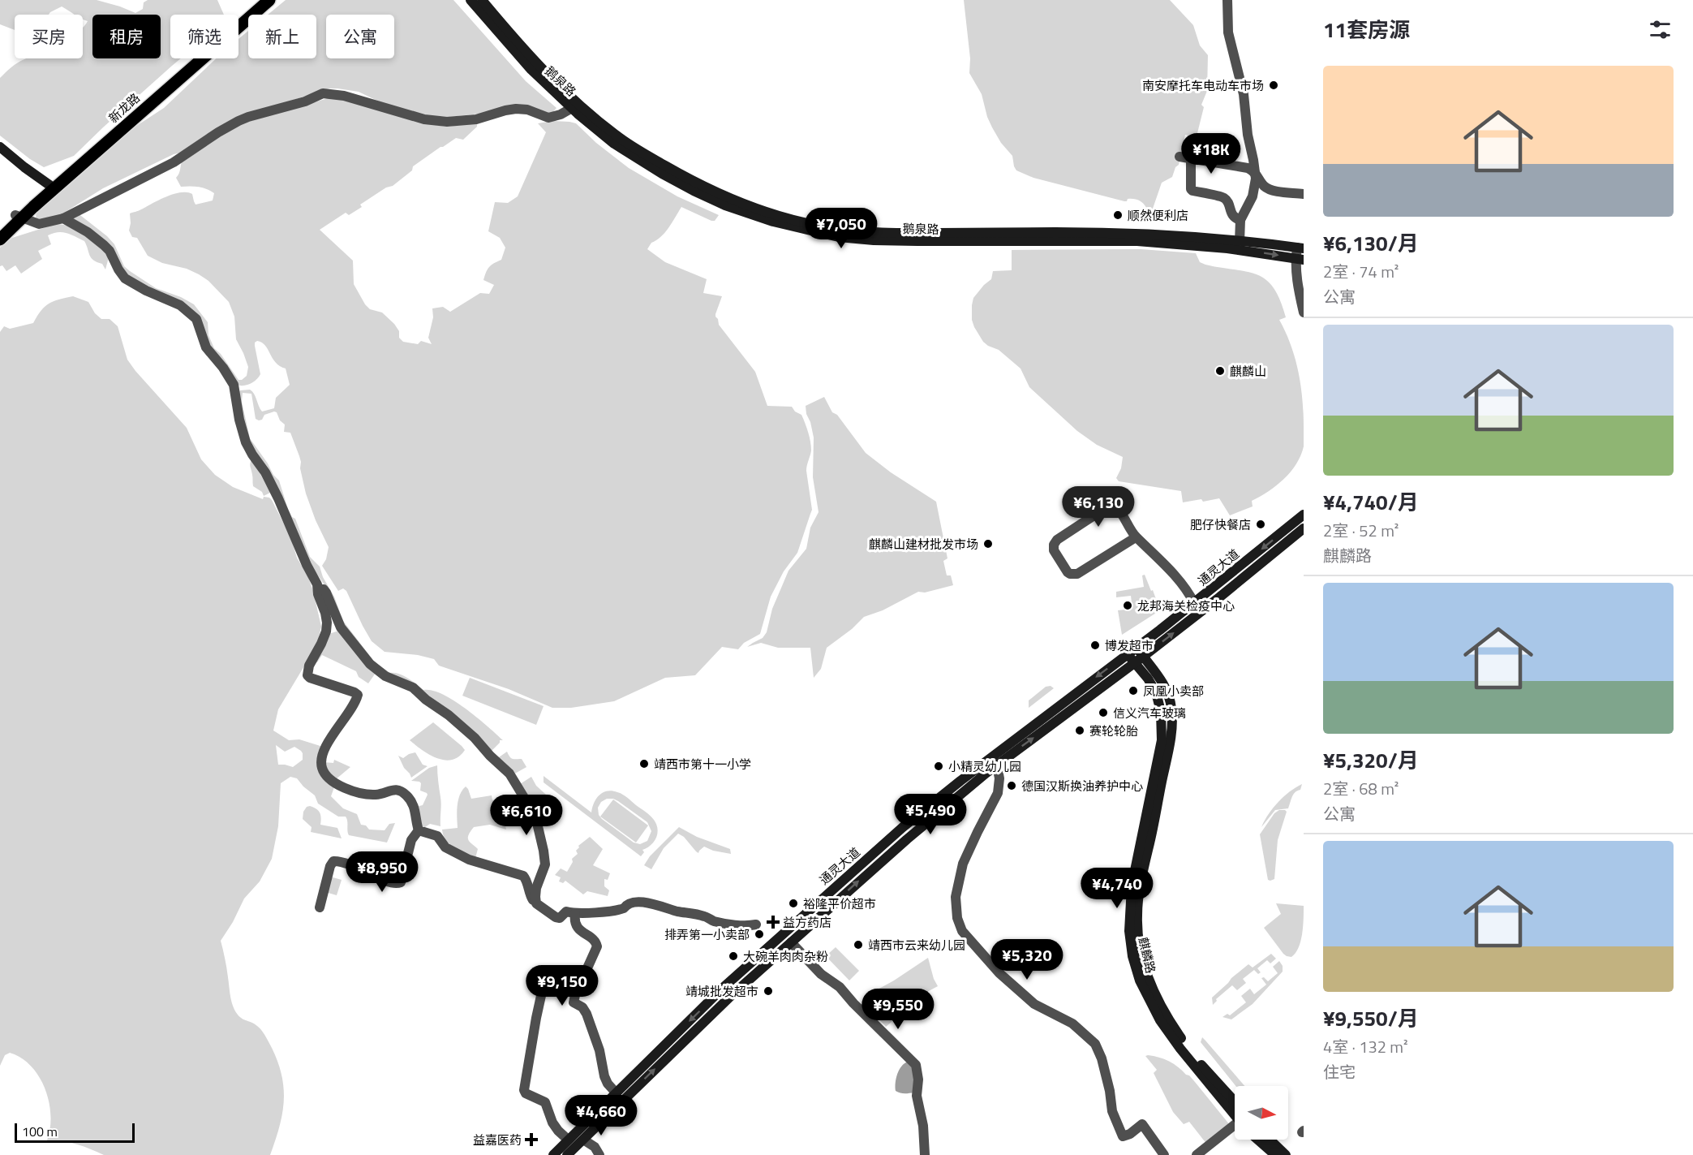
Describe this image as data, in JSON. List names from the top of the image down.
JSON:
{
  "streets": {
    "main road": [
      "鹅泉路",
      "新龙路",
      "通灵大道",
      "麒麟路"
    ]
  },
  "crossings": [
    ["通灵大道", "麒麟路"]
  ],
  "places": {
    "other": [
      "南安摩托车电动车市场",
      "顺然便利店",
      "麒麟山",
      "肥仔快餐店",
      "麒麟山建材批发市场",
      "龙邦海关检疫中心",
      "博发超市",
      "凤凰小卖部",
      "信义汽车玻璃",
      "赛轮轮胎",
      "靖西市第十一小学",
      "小精灵幼儿园",
      "德国汉斯换油养护中心",
      "裕隆平价超市",
      "排弄第一小卖部",
      "靖西市云来幼儿园",
      "大碗羊肉肉杂粉",
      "靖城批发超市"
    ],
    "health": ["益方药店", "益嘉医药"]
  },
  "scale_bar": "100 m",
  "north": "right",
  "page": {
    "heading": "11套房源",
    "chip": [
      "买房",
      "租房",
      "筛选",
      "新上",
      "公寓"
    ],
    "list": [
      {
        "name": "¥6,130/月",
        "note": "2室 · 74 m² · 公寓"
      },
      {
        "name": "¥4,740/月",
        "note": "2室 · 52 m² · 麒麟路"
      },
      {
        "name": "¥5,320/月",
        "note": "2室 · 68 m² · 公寓"
      },
      {
        "name": "¥9,550/月",
        "note": "4室 · 132 m² · 住宅"
      }
    ],
    "price": [
      "¥18K",
      "¥7,050",
      "¥6,130",
      "¥5,490",
      "¥6,610",
      "¥8,950",
      "¥4,740",
      "¥5,320",
      "¥9,150",
      "¥9,550",
      "¥4,660"
    ],
    "scale": "100 m"
  }
}
